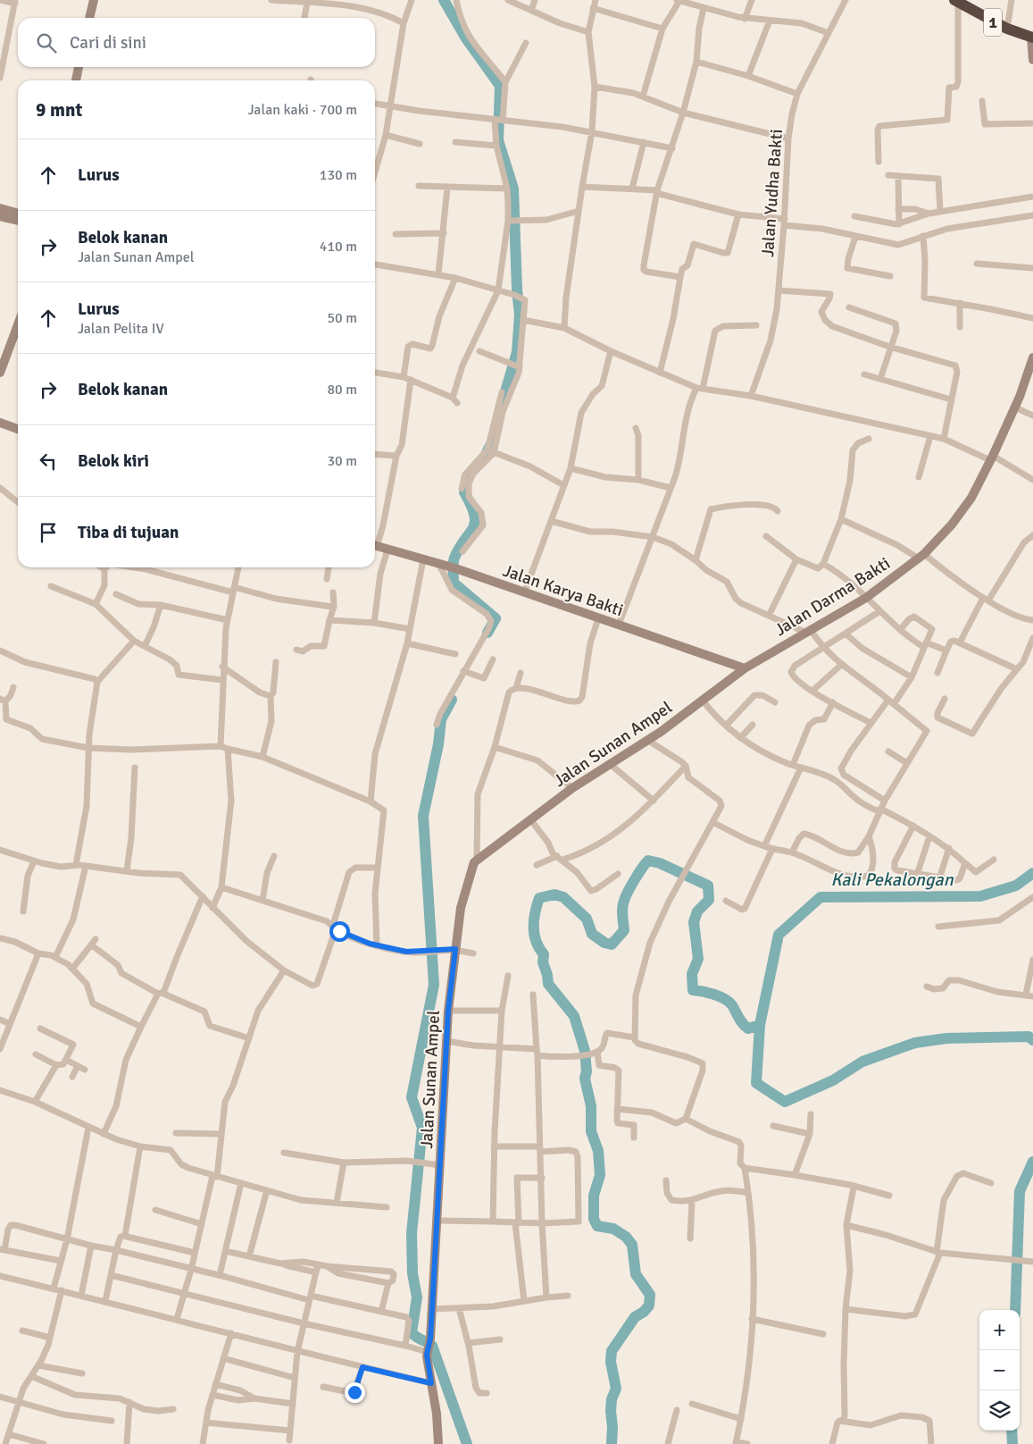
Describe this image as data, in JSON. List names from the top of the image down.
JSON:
{
  "streets": {
    "highway": ["1"],
    "street": [
      "Jalan Yudha Bakti",
      "Jalan Karya Bakti",
      "Jalan Darma Bakti",
      "Jalan Sunan Ampel"
    ]
  },
  "crossings": [
    ["Jalan Karya Bakti", "Jalan Darma Bakti"],
    ["Jalan Karya Bakti", "Jalan Sunan Ampel"],
    ["Jalan Darma Bakti", "Jalan Sunan Ampel"]
  ],
  "water": ["Kali Pekalongan"],
  "page": {
    "search": "Cari di sini",
    "heading": ["9 mnt", "Jalan kaki · 700 m"],
    "list": [
      ["Lurus", "130 m"],
      ["Belok kanan", "Jalan Sunan Ampel", "410 m"],
      ["Lurus", "Jalan Pelita IV", "50 m"],
      ["Belok kanan", "80 m"],
      ["Belok kiri", "30 m"],
      "Tiba di tujuan"
    ],
    "map_buttons": ["+", "−"]
  }
}
